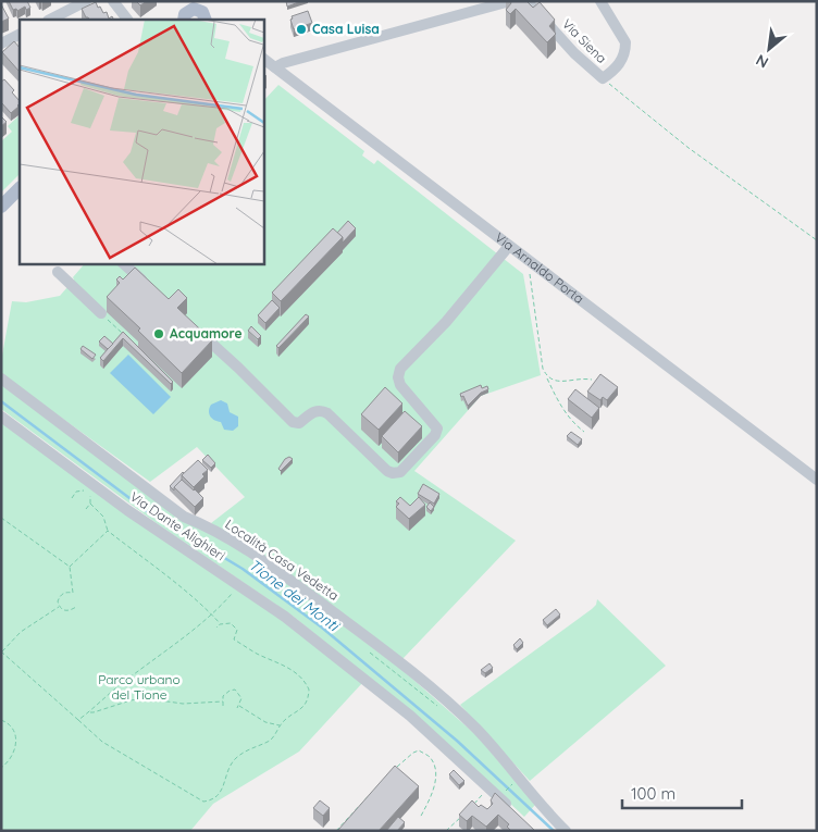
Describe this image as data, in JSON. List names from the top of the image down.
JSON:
{
  "streets": {
    "street": [
      "Via Siena",
      "Via Arnaldo Porta",
      "Via Dante Alighieri",
      "Località Casa Vedetta"
    ]
  },
  "water": ["Tione dei Monti"],
  "parks": ["Parco urbano del Tione"],
  "places": ["Casa Luisa", "Acquamore"],
  "scale_bar": "100 m",
  "north": "bottom left"
}
